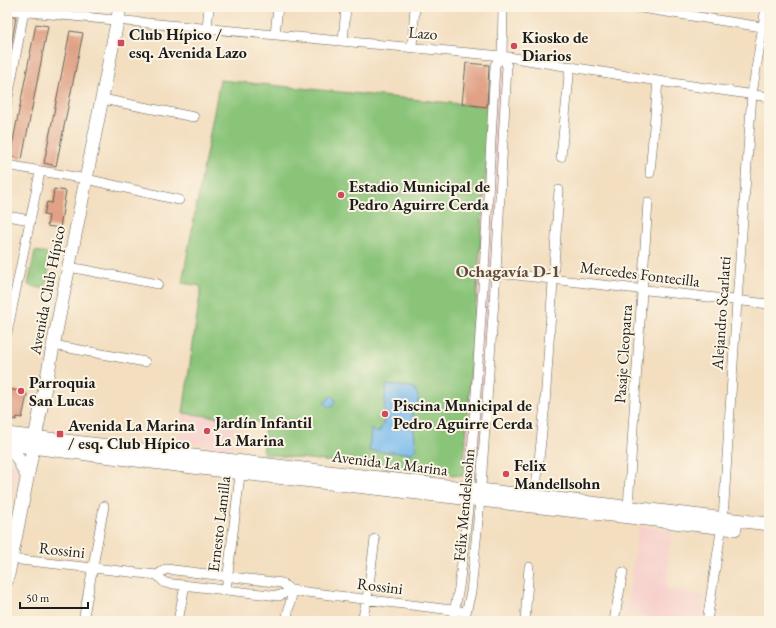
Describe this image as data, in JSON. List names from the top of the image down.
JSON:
{
  "streets": {
    "street": [
      "Lazo",
      "Mercedes Fontecilla",
      "Avenida Club Hípico",
      "Alejandro Scarlatti",
      "Pasaje Cleopatra",
      "Avenida La Marina",
      "Félix Mendelssohn",
      "Ernesto Lamilla",
      "Rossini"
    ]
  },
  "crossings": [
    ["Lazo", "Avenida Club Hípico"],
    ["Lazo", "Alejandro Scarlatti"],
    ["Lazo", "Félix Mendelssohn"],
    ["Mercedes Fontecilla", "Alejandro Scarlatti"],
    ["Mercedes Fontecilla", "Pasaje Cleopatra"],
    ["Mercedes Fontecilla", "Félix Mendelssohn"],
    ["Avenida Club Hípico", "Avenida La Marina"],
    ["Avenida Club Hípico", "Rossini"],
    ["Alejandro Scarlatti", "Avenida La Marina"],
    ["Pasaje Cleopatra", "Avenida La Marina"],
    ["Avenida La Marina", "Félix Mendelssohn"],
    ["Avenida La Marina", "Ernesto Lamilla"],
    ["Félix Mendelssohn", "Rossini"],
    ["Ernesto Lamilla", "Rossini"]
  ],
  "districts": ["Ochagavía D-1"],
  "places": {
    "transit": ["Club Hípico / esq. Avenida Lazo", "Avenida La Marina / esq. Club Hípico"],
    "other": [
      "Kiosko de Diarios",
      "Estadio Municipal de Pedro Aguirre Cerda",
      "Parroquia San Lucas",
      "Piscina Municipal de Pedro Aguirre Cerda",
      "Jardín Infantil La Marina",
      "Felix Mandellsohn"
    ]
  },
  "scale_bar": "50 m"
}
